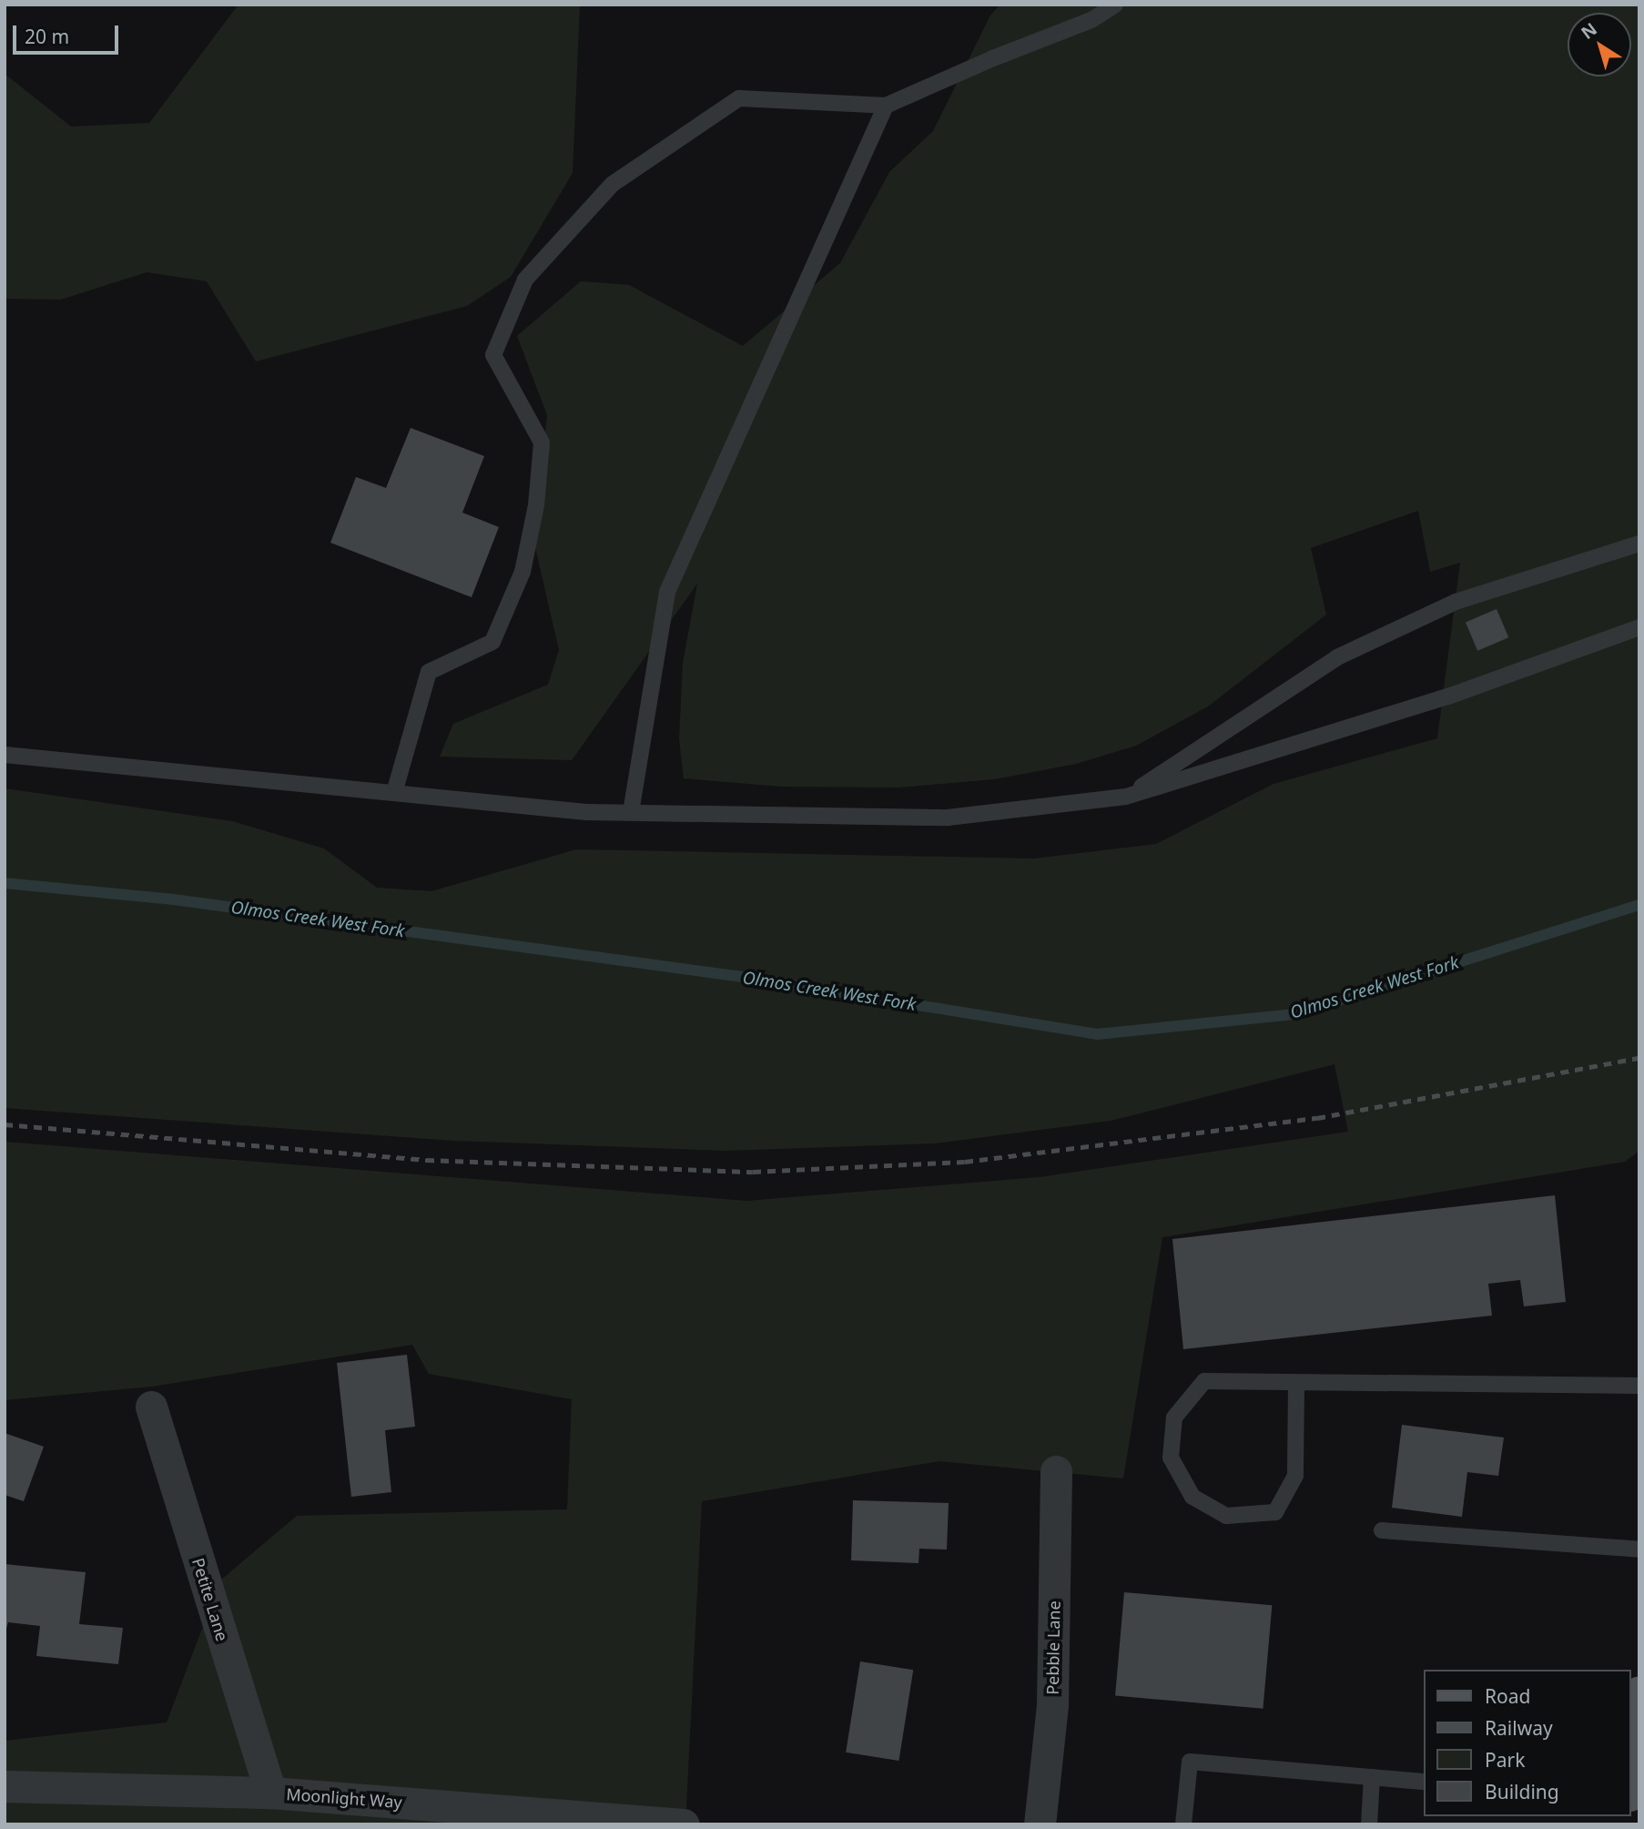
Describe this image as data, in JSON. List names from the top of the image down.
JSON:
{
  "streets": {
    "street": ["Petite Lane", "Pebble Lane", "Moonlight Way"]
  },
  "crossings": [
    ["Petite Lane", "Moonlight Way"]
  ],
  "water": ["Olmos Creek West Fork"],
  "legend": [
    "Road",
    "Railway",
    "Park",
    "Building"
  ],
  "scale_bar": "20 m",
  "north": "top left"
}
